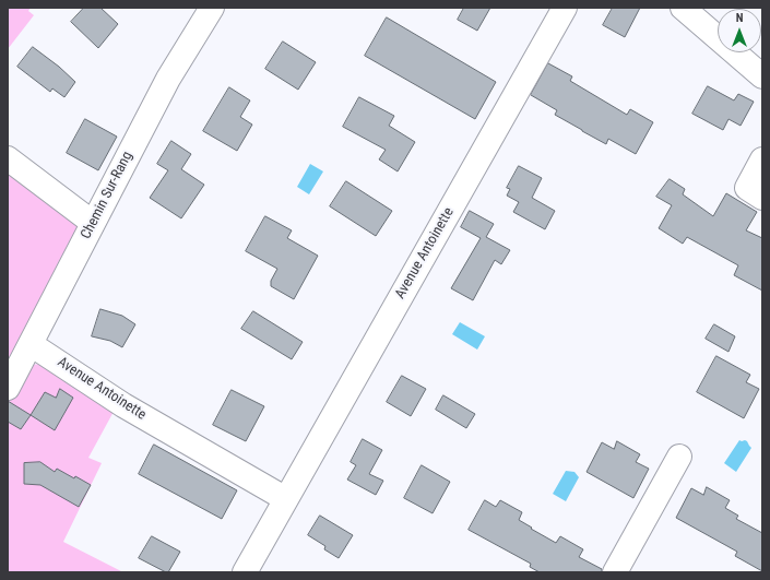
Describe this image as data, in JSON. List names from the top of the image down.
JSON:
{
  "streets": {
    "street": ["Chemin Sur-Rang", "Avenue Antoinette"]
  },
  "crossings": [
    ["Chemin Sur-Rang", "Avenue Antoinette"]
  ],
  "north": "top"
}
